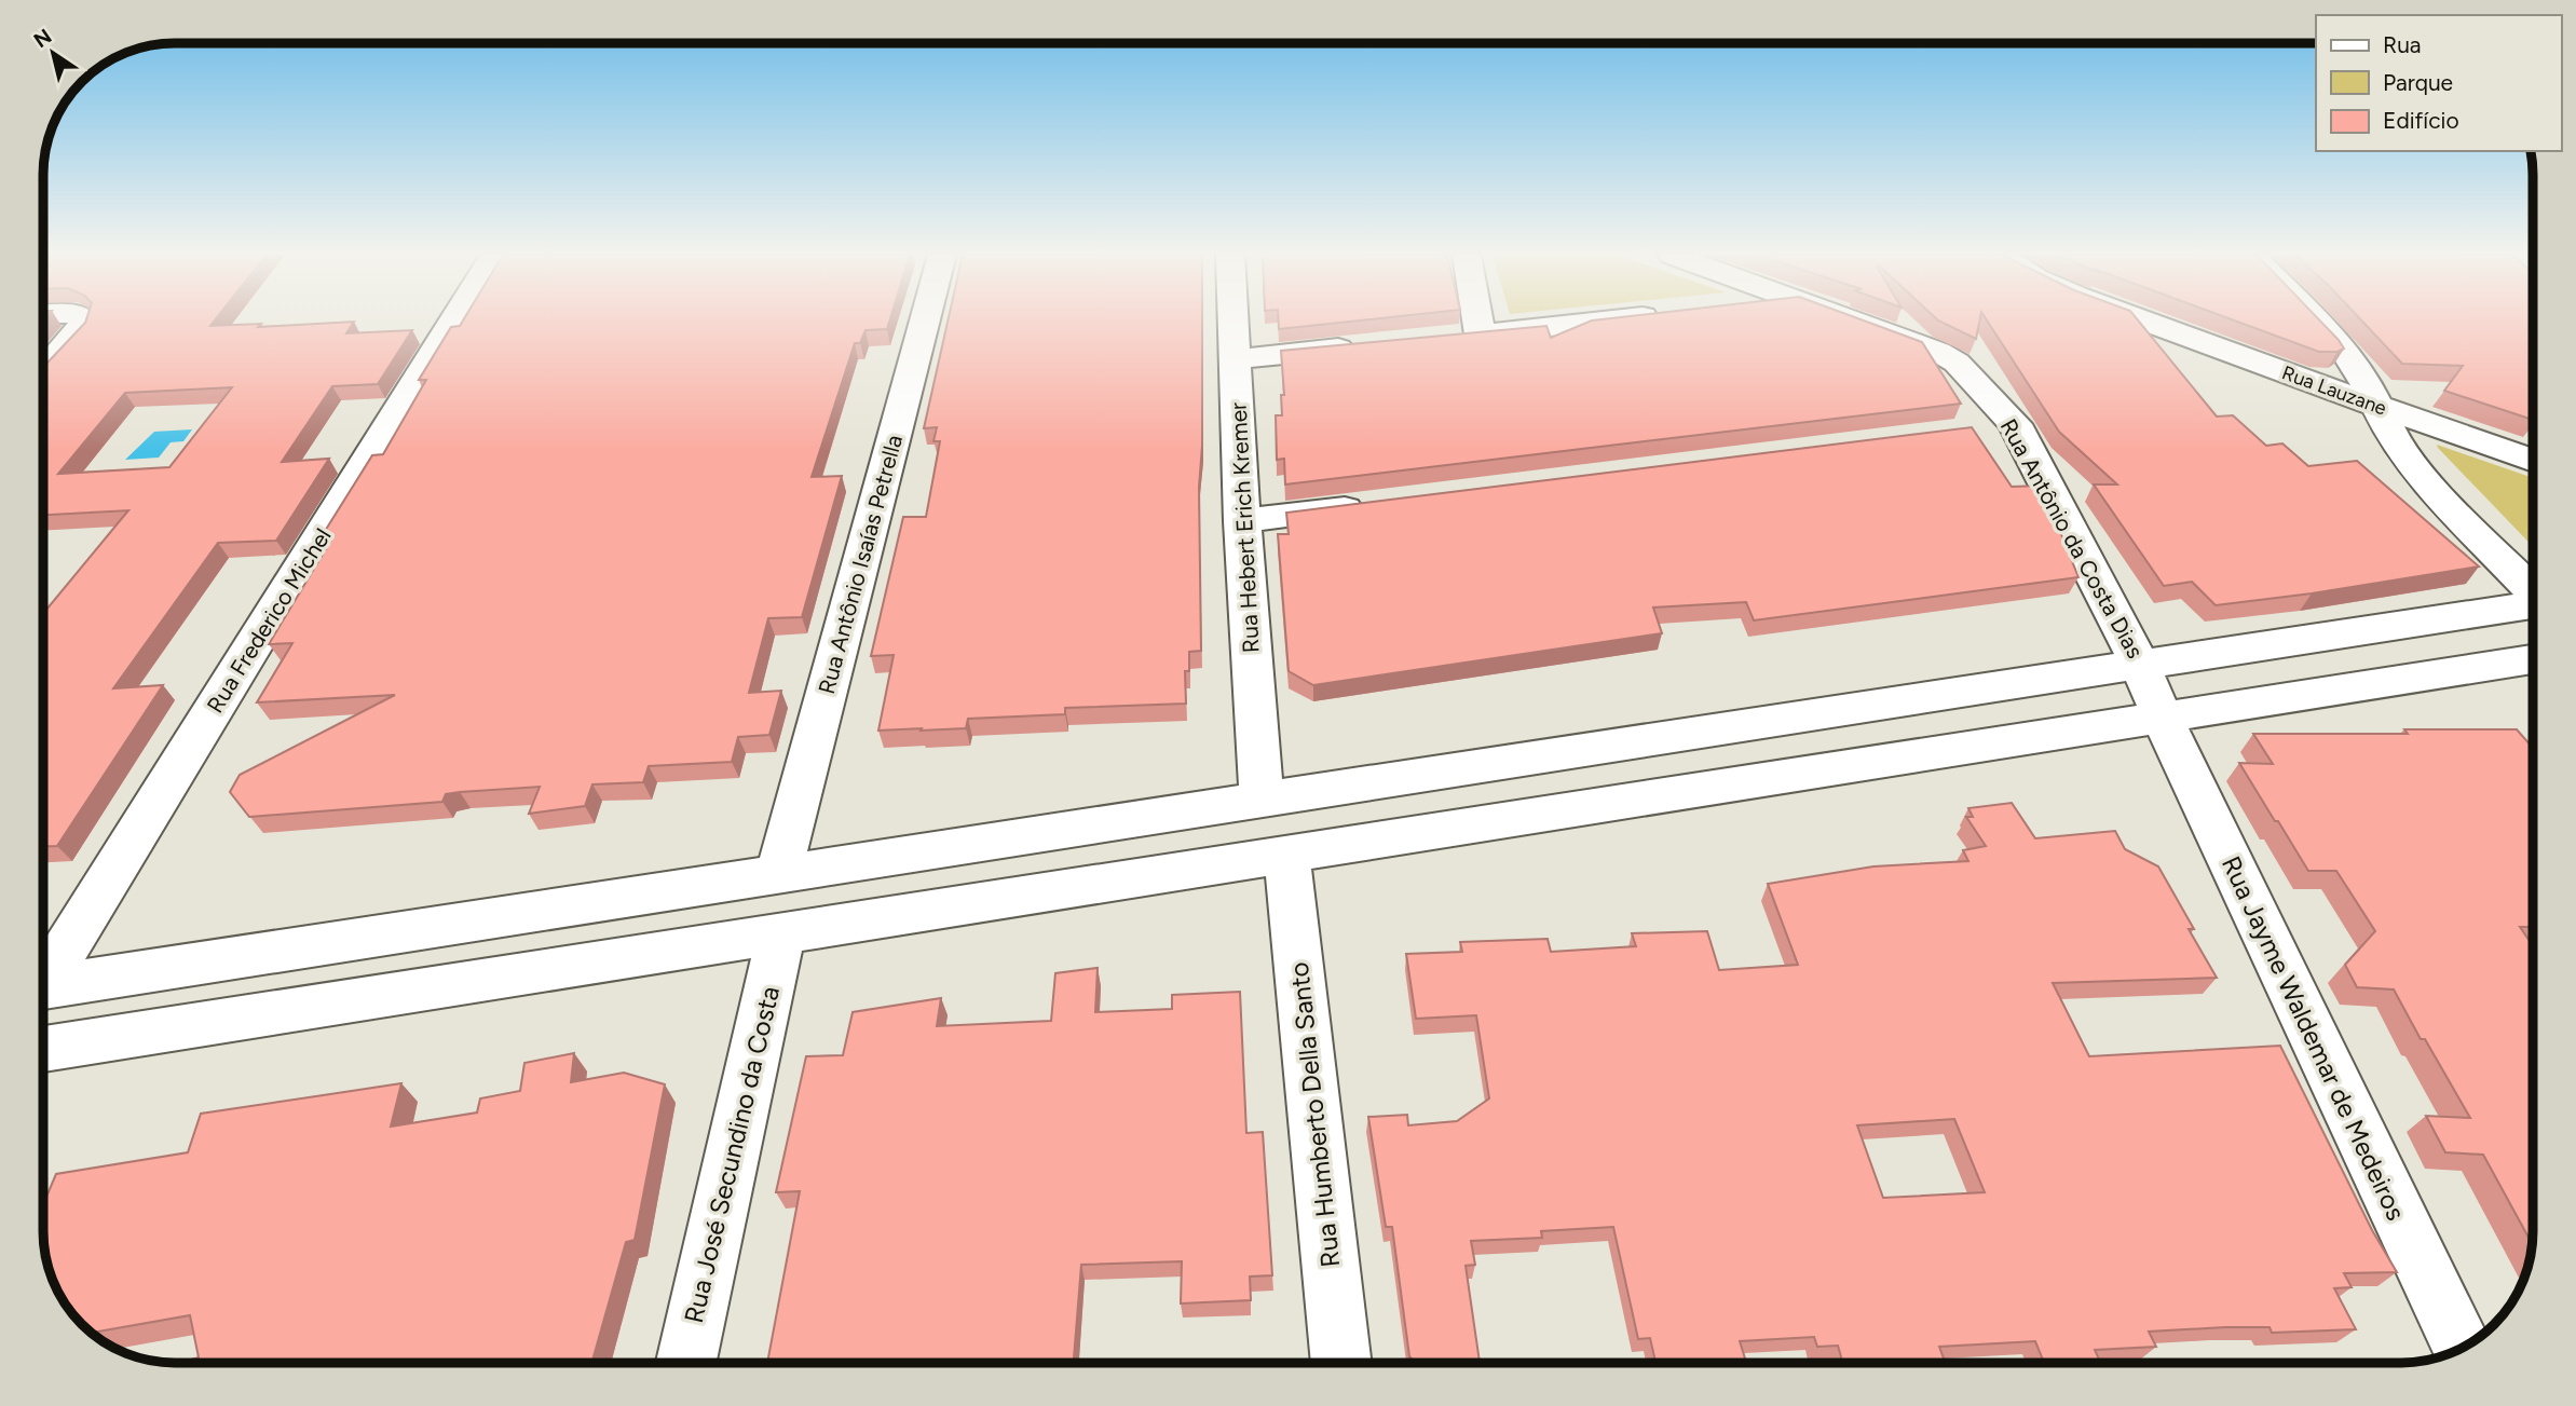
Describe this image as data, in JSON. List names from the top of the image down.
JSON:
{
  "streets": {
    "street": [
      "Rua Lauzane",
      "Rua Hebert Erich Kremer",
      "Rua Antônio da Costa Dias",
      "Rua Antônio Isaías Petrella",
      "Rua Frederico Michel",
      "Rua Jayme Waldemar de Medeiros",
      "Rua Humberto Della Santo",
      "Rua José Secundino da Costa"
    ]
  },
  "crossings": [
    ["Rua Antônio da Costa Dias", "Rua Jayme Waldemar de Medeiros"]
  ],
  "legend": ["Rua", "Parque", "Edifício"],
  "north": "top left"
}
